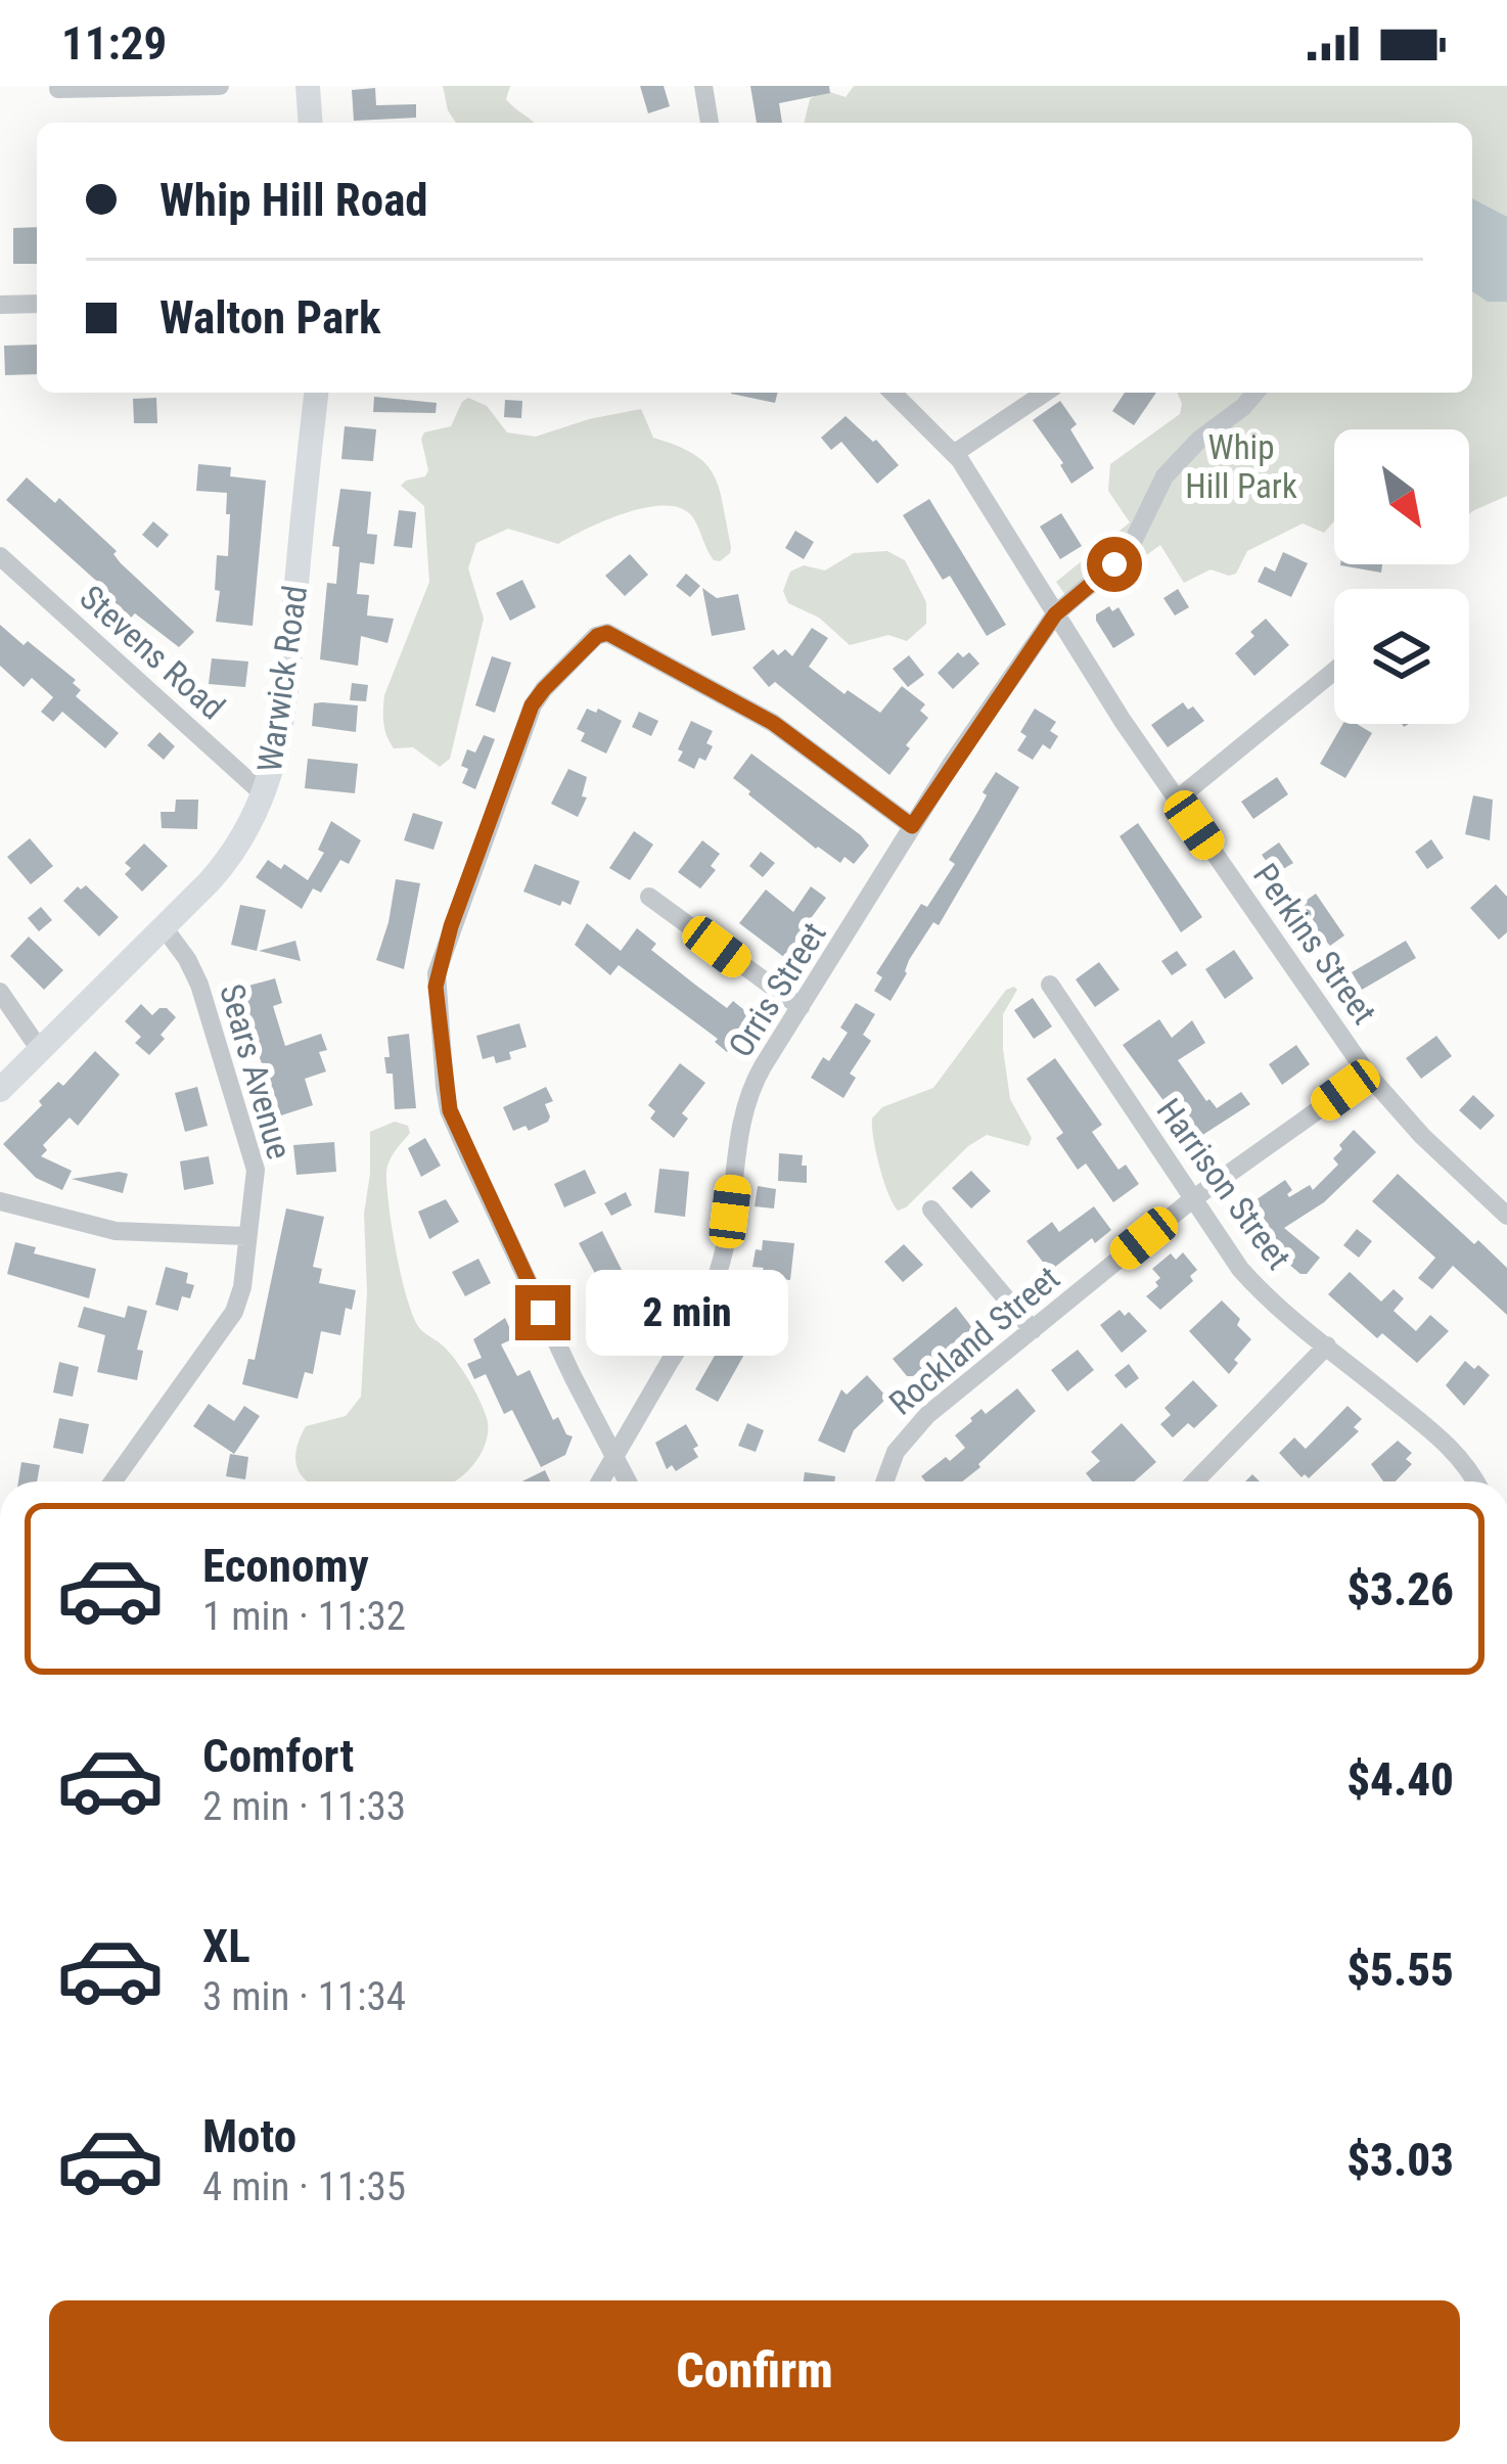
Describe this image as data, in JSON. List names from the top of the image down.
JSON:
{
  "streets": {
    "main road": ["Warwick Road"],
    "street": [
      "Stevens Road",
      "Perkins Street",
      "Orris Street",
      "Sears Avenue",
      "Harrison Street",
      "Rockland Street"
    ]
  },
  "crossings": [
    ["Stevens Road", "Warwick Road"],
    ["Warwick Road", "Sears Avenue"],
    ["Perkins Street", "Orris Street"],
    ["Perkins Street", "Rockland Street"],
    ["Harrison Street", "Rockland Street"]
  ],
  "parks": ["Whip Hill Park"],
  "north": "bottom right",
  "page": {
    "status": "11:29",
    "banner": ["Whip Hill Road", "Walton Park"],
    "bubble": "2 min",
    "list": [
      {
        "name": "Economy",
        "note": "1 min · 11:32",
        "value": "$3.26"
      },
      {
        "name": "Comfort",
        "note": "2 min · 11:33",
        "value": "$4.40"
      },
      {
        "name": "XL",
        "note": "3 min · 11:34",
        "value": "$5.55"
      },
      {
        "name": "Moto",
        "note": "4 min · 11:35",
        "value": "$3.03"
      }
    ],
    "buttons": "Confirm"
  }
}
